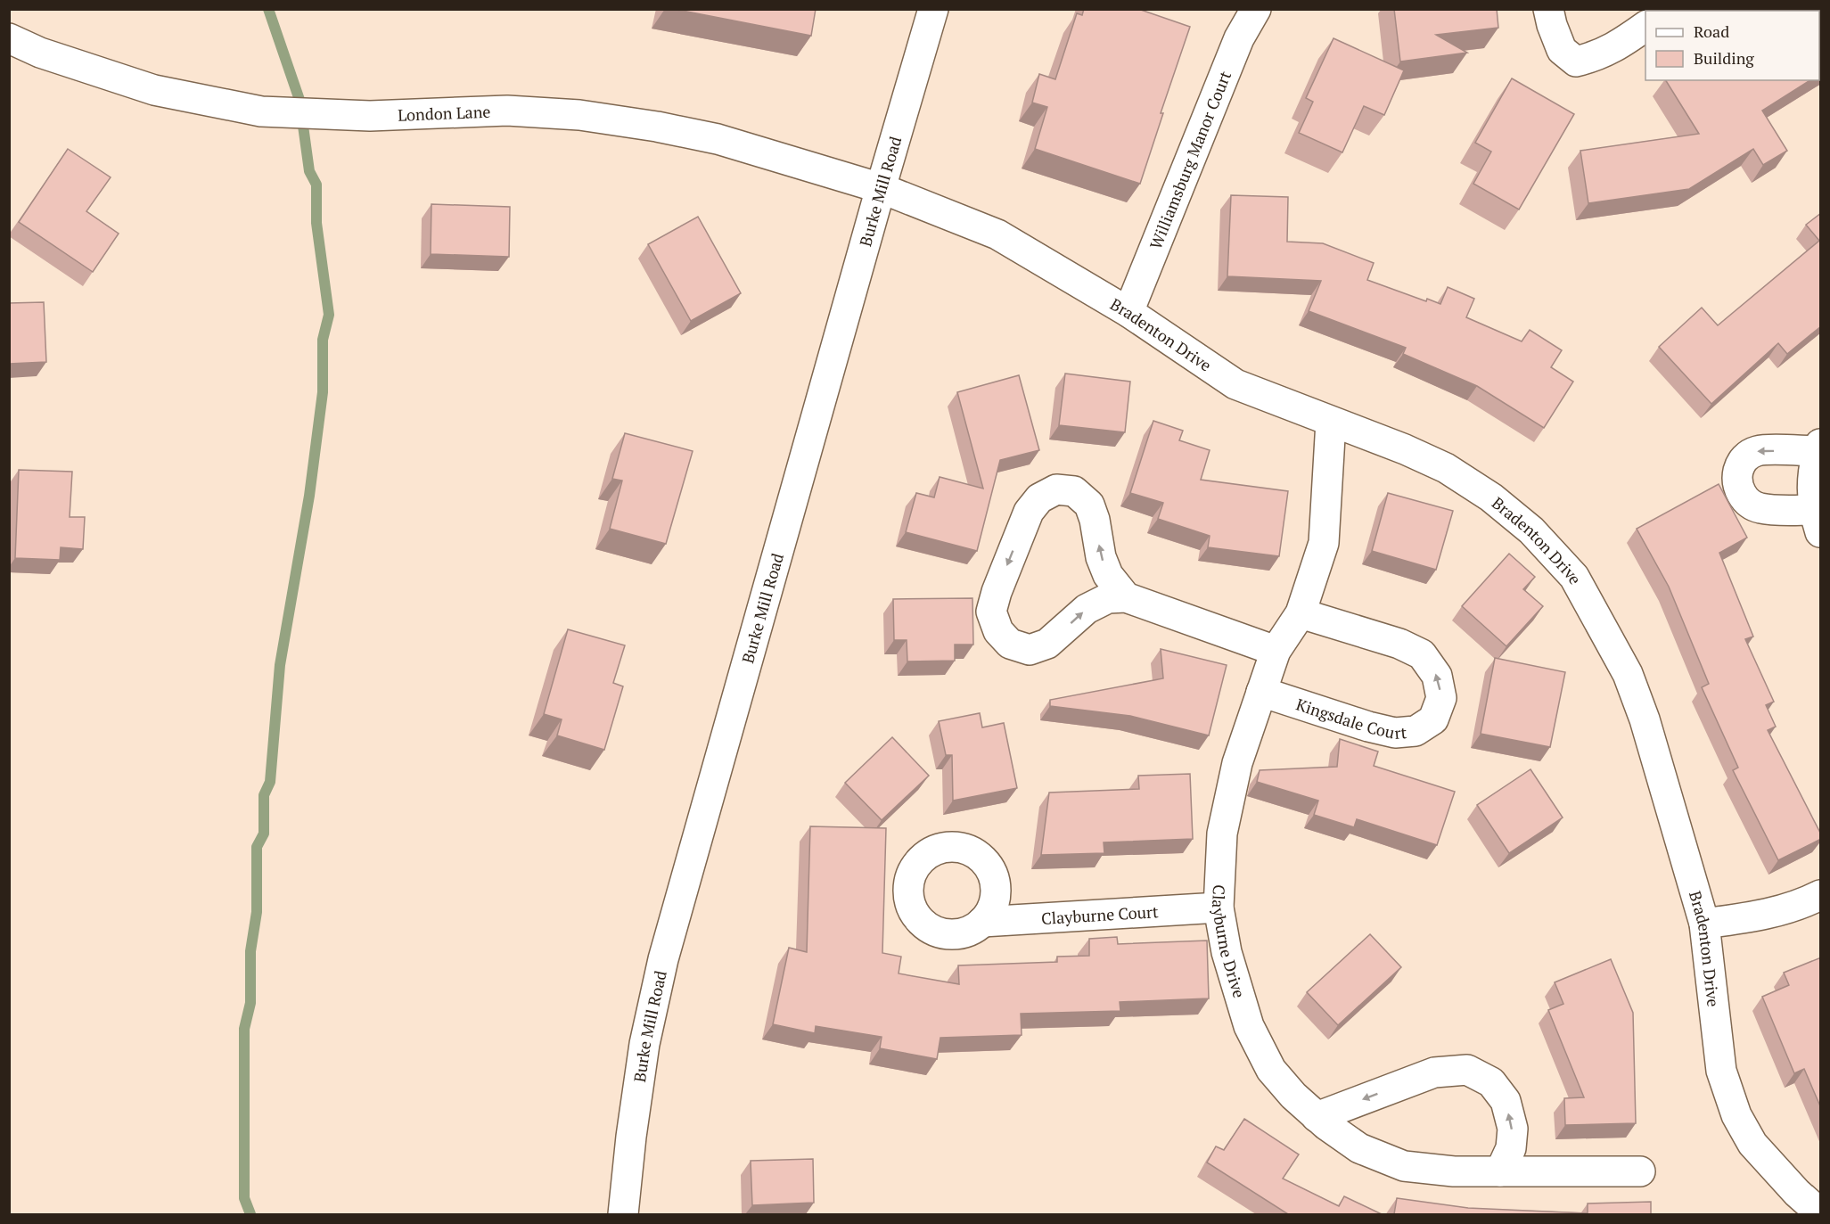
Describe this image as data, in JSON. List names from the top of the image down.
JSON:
{
  "streets": {
    "street": [
      "London Lane",
      "Williamsburg Manor Court",
      "Burke Mill Road",
      "Bradenton Drive",
      "Kingsdale Court",
      "Clayburne Court",
      "Clayburne Drive"
    ]
  },
  "crossings": [
    ["London Lane", "Burke Mill Road"],
    ["London Lane", "Bradenton Drive"],
    ["Williamsburg Manor Court", "Bradenton Drive"],
    ["Burke Mill Road", "Bradenton Drive"],
    ["Bradenton Drive", "Clayburne Drive"],
    ["Kingsdale Court", "Clayburne Drive"],
    ["Clayburne Court", "Clayburne Drive"]
  ],
  "legend": ["Road", "Building"]
}
